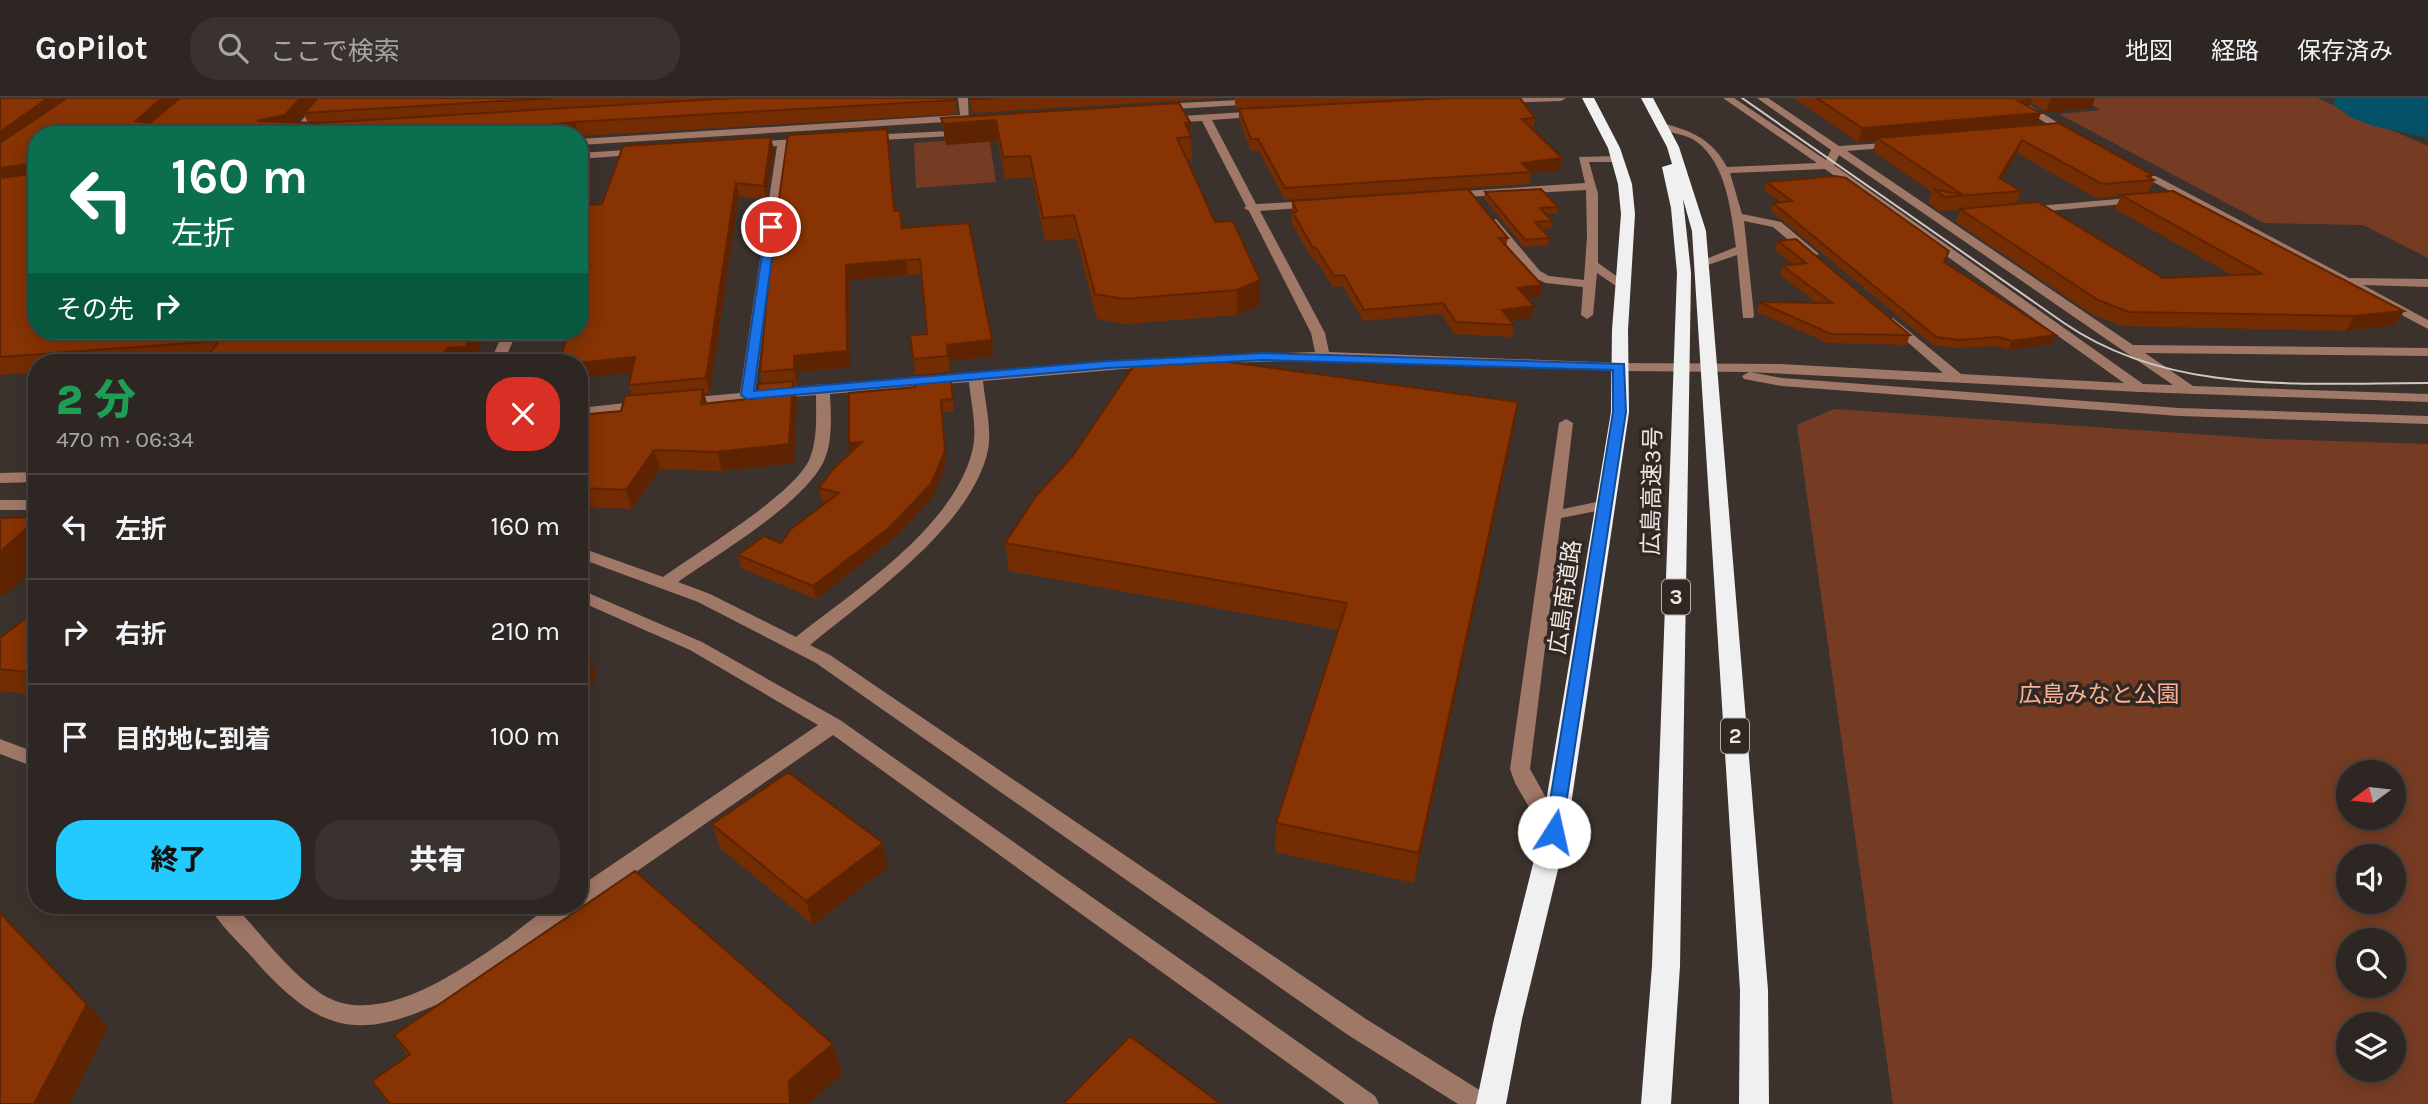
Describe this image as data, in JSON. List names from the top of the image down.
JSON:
{
  "streets": {
    "highway": [
      "広島高速3号",
      "広島南道路",
      "3",
      "2"
    ]
  },
  "parks": ["広島みなと公園"],
  "north": "left",
  "page": {
    "header": "GoPilot",
    "search": "ここで検索",
    "nav": ["地図", "経路", "保存済み"],
    "turn": ["160 m", "左折"],
    "then": "その先",
    "heading": ["2 分", "470 m · 06:34"],
    "list": [
      {
        "name": "左折",
        "value": "160 m"
      },
      {
        "name": "右折",
        "value": "210 m"
      },
      {
        "name": "目的地に到着",
        "value": "100 m"
      }
    ],
    "buttons": ["終了", "共有"]
  }
}
